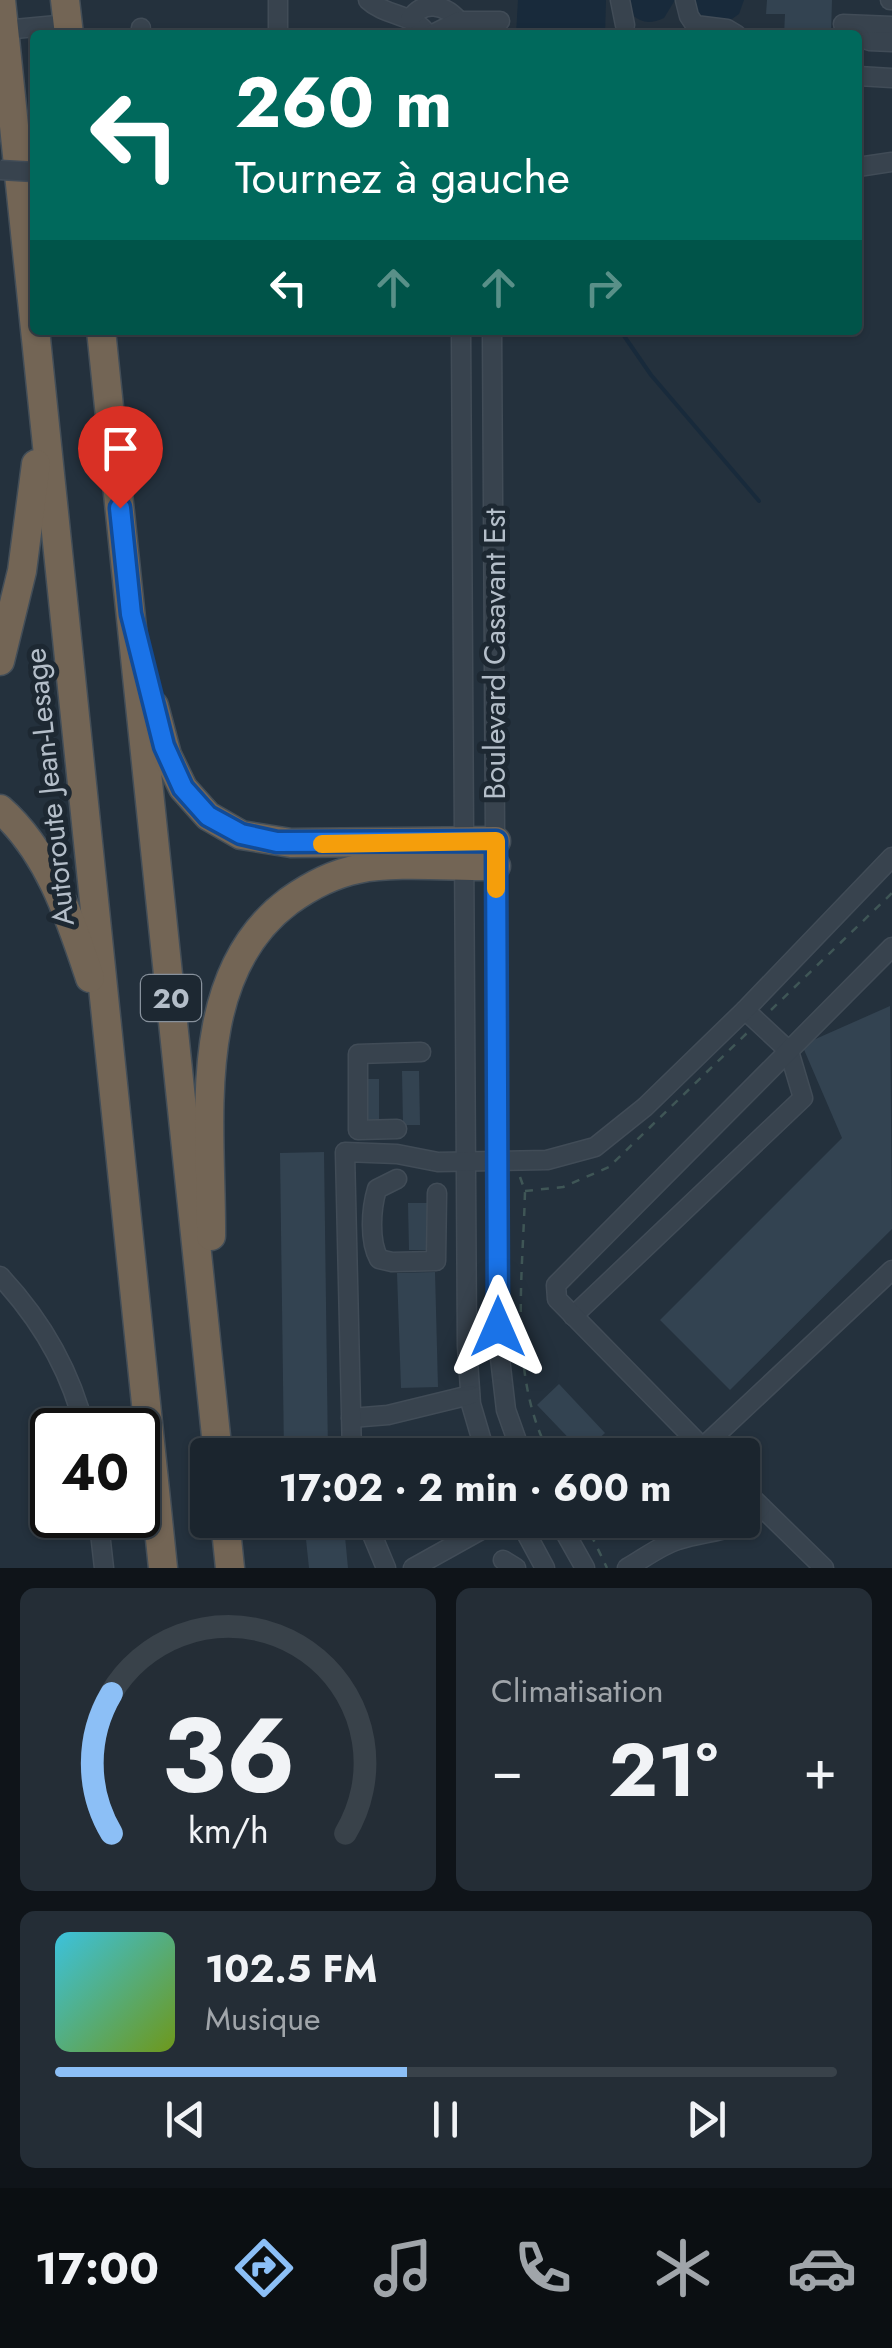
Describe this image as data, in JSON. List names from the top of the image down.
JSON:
{
  "streets": {
    "highway": ["Autoroute Jean-Lesage", "20"],
    "street": ["Boulevard Casavant Est"]
  },
  "page": {
    "turn": ["260 m", "Tournez à gauche"],
    "limit": "40",
    "trip": "17:02 · 2 min · 600 m",
    "tile": "Climatisation",
    "heat": ["−", "21°", "+"],
    "song": ["102.5 FM", "Musique"],
    "tabs": "17:00",
    "gauge": ["36", "km/h"]
  }
}
